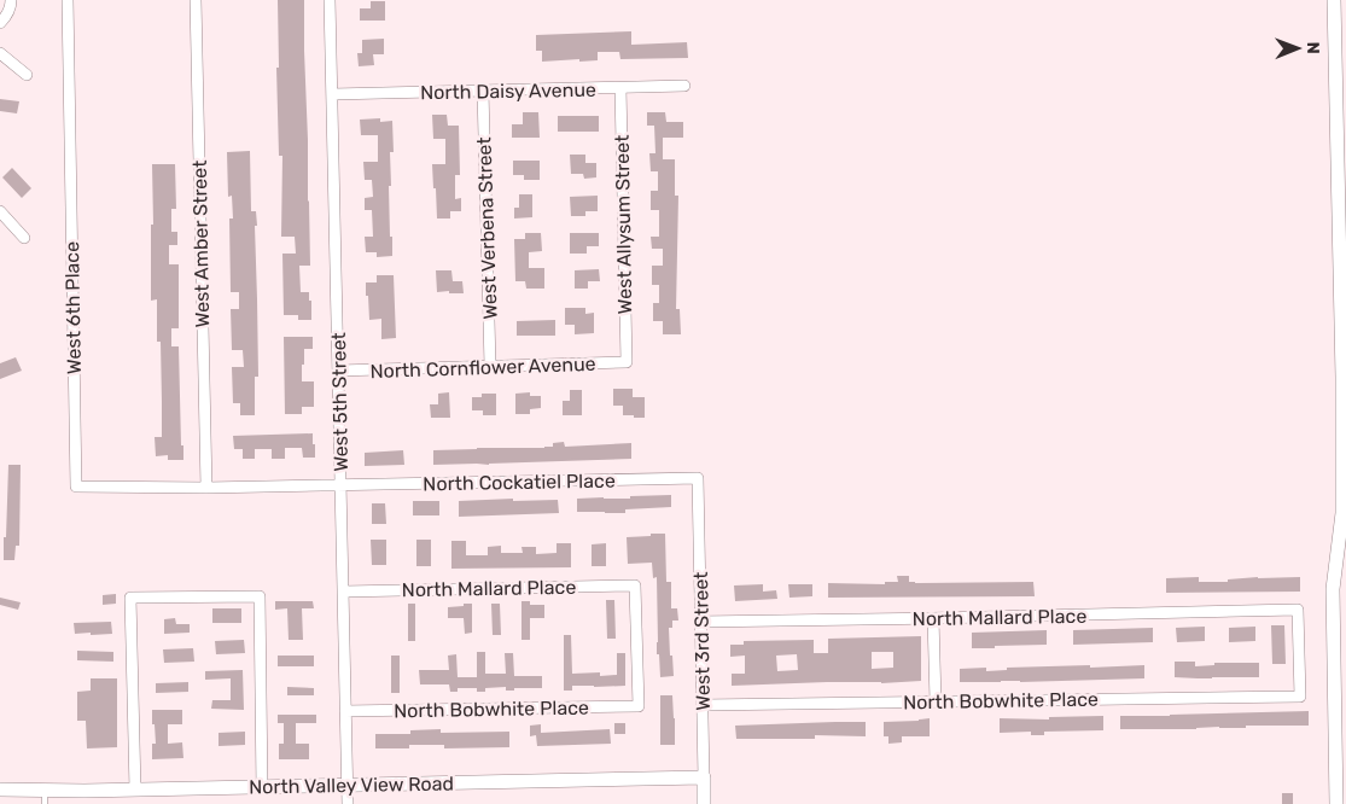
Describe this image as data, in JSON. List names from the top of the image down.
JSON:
{
  "streets": {
    "street": [
      "North Daisy Avenue",
      "West Allysum Street",
      "West Verbena Street",
      "West Amber Street",
      "West 6th Place",
      "North Cornflower Avenue",
      "West 5th Street",
      "North Cockatiel Place",
      "North Mallard Place",
      "West 3rd Street",
      "North Bobwhite Place",
      "North Valley View Road"
    ]
  },
  "crossings": [
    ["North Daisy Avenue", "West Allysum Street"],
    ["North Daisy Avenue", "West Verbena Street"],
    ["North Daisy Avenue", "West 5th Street"],
    ["West Allysum Street", "North Cornflower Avenue"],
    ["West Verbena Street", "North Cornflower Avenue"],
    ["West Amber Street", "West 6th Place"],
    ["West Amber Street", "North Cockatiel Place"],
    ["West 6th Place", "North Cockatiel Place"],
    ["North Cornflower Avenue", "West 5th Street"],
    ["West 5th Street", "North Cockatiel Place"],
    ["West 5th Street", "North Mallard Place"],
    ["West 5th Street", "North Bobwhite Place"],
    ["West 5th Street", "North Valley View Road"],
    ["North Cockatiel Place", "West 3rd Street"],
    ["North Mallard Place", "West 3rd Street"],
    ["North Mallard Place", "North Bobwhite Place"],
    ["West 3rd Street", "North Bobwhite Place"],
    ["West 3rd Street", "North Valley View Road"]
  ],
  "north": "right"
}
